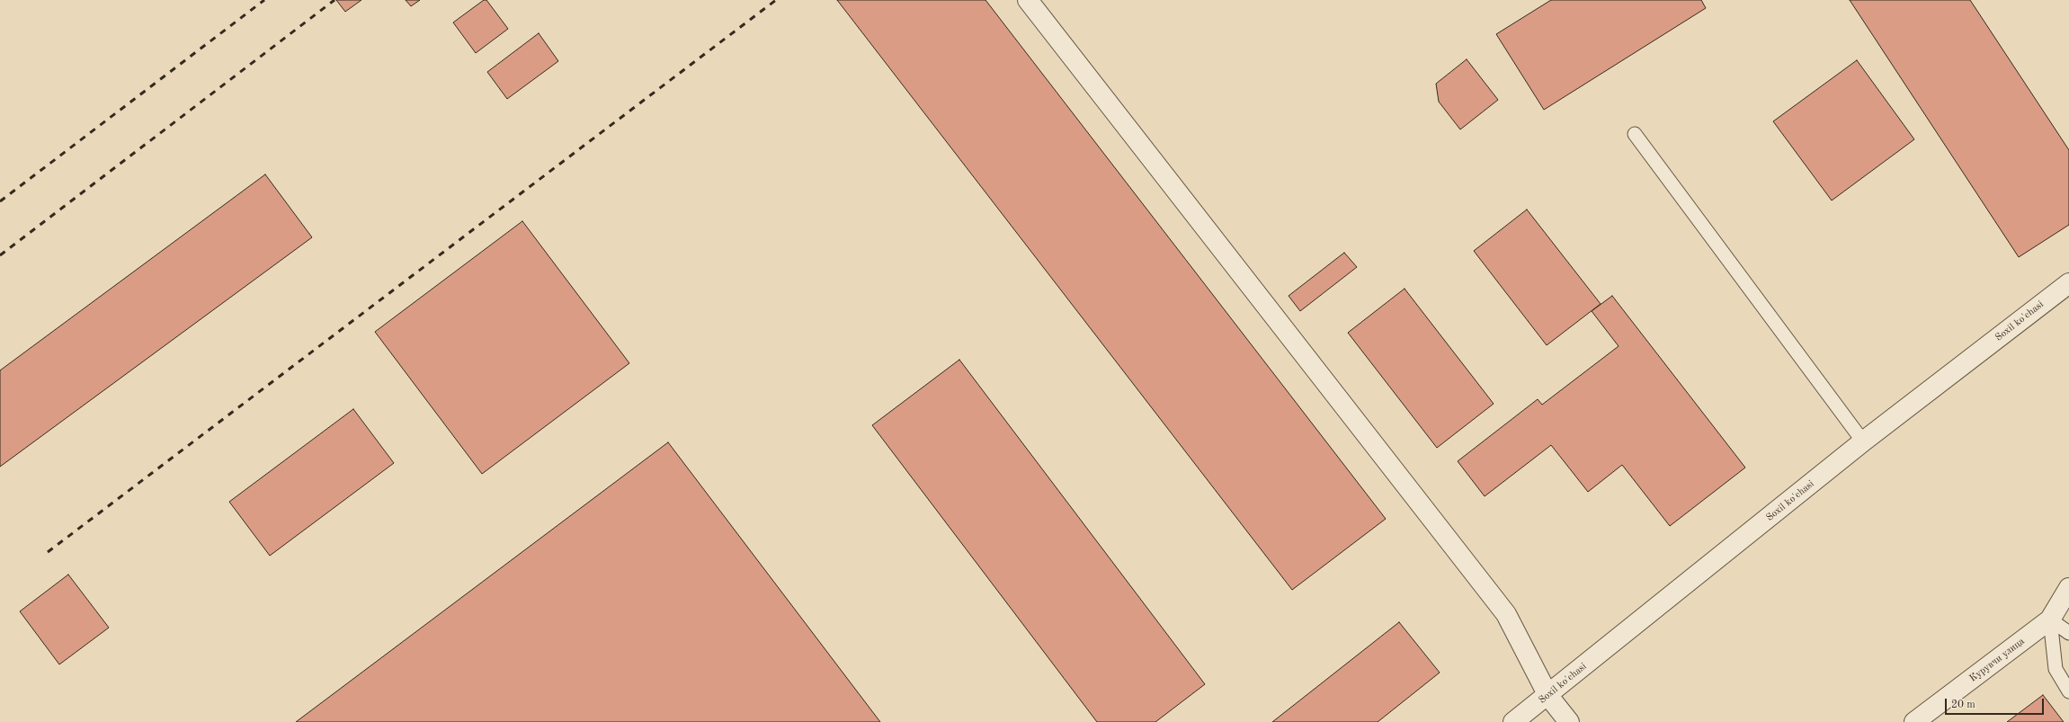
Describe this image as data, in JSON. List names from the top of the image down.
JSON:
{
  "streets": {
    "street": ["Soxil ko'chasi", "Курувчи улица"]
  },
  "scale_bar": "20 m"
}
